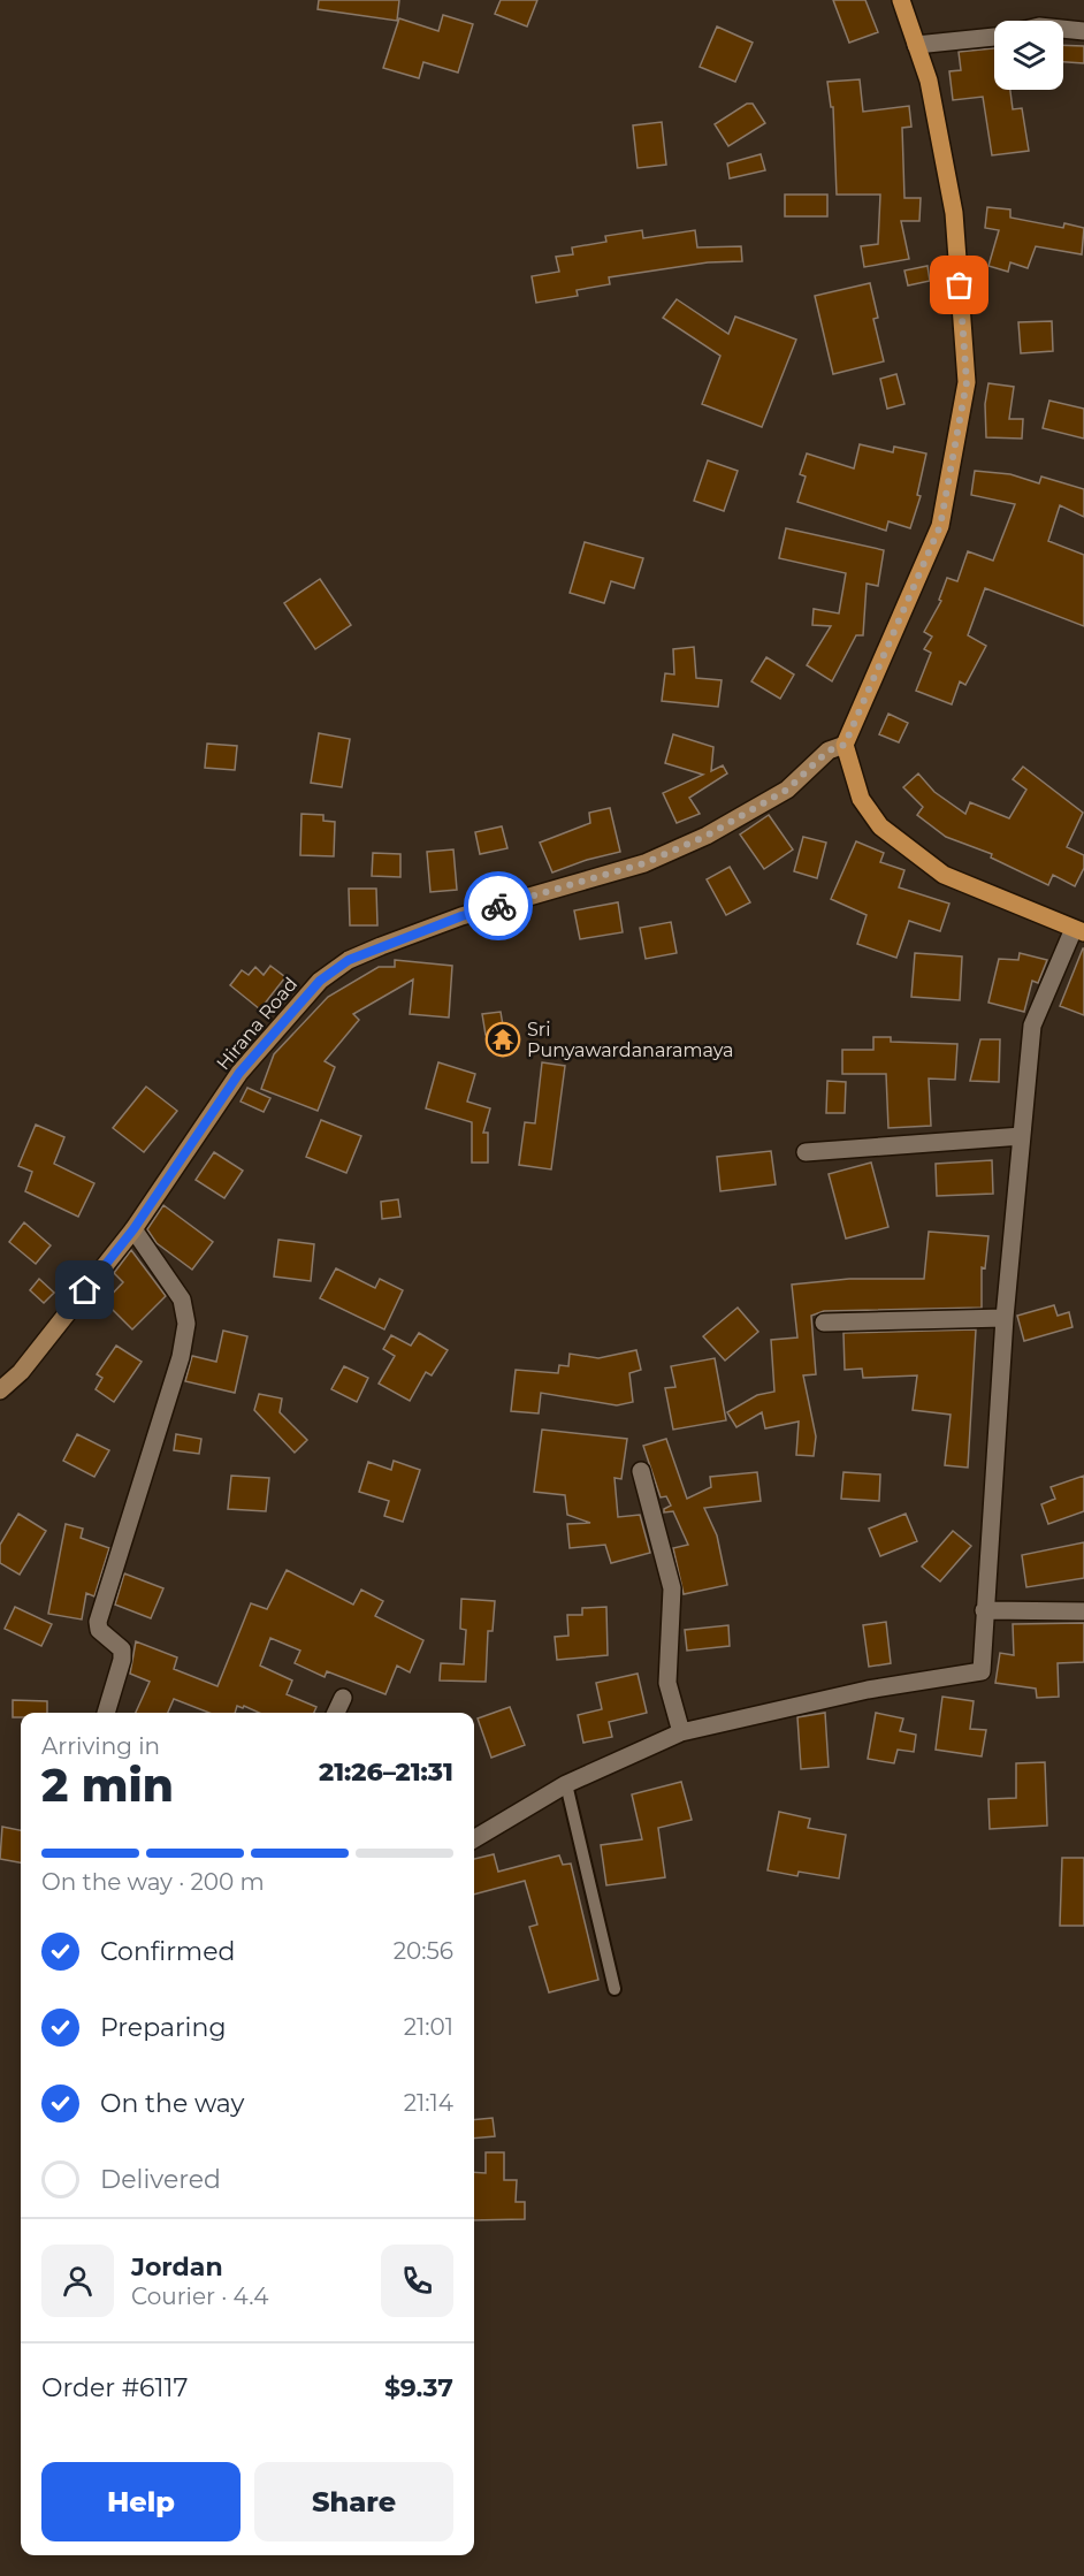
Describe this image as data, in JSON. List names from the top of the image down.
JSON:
{
  "streets": {
    "street": ["Hirana Road"]
  },
  "places": {
    "temple": ["Sri Punyawardanaramaya"]
  },
  "page": {
    "heading": ["2 min", "Arriving in", "21:26–21:31"],
    "panel": [
      "Jordan",
      "Courier · 4.4",
      "Order #6117",
      "$9.37"
    ],
    "bar": "On the way · 200 m",
    "list": [
      ["Confirmed", "20:56"],
      ["Preparing", "21:01"],
      ["On the way", "21:14"],
      "Delivered"
    ],
    "buttons": ["Help", "Share"]
  }
}
